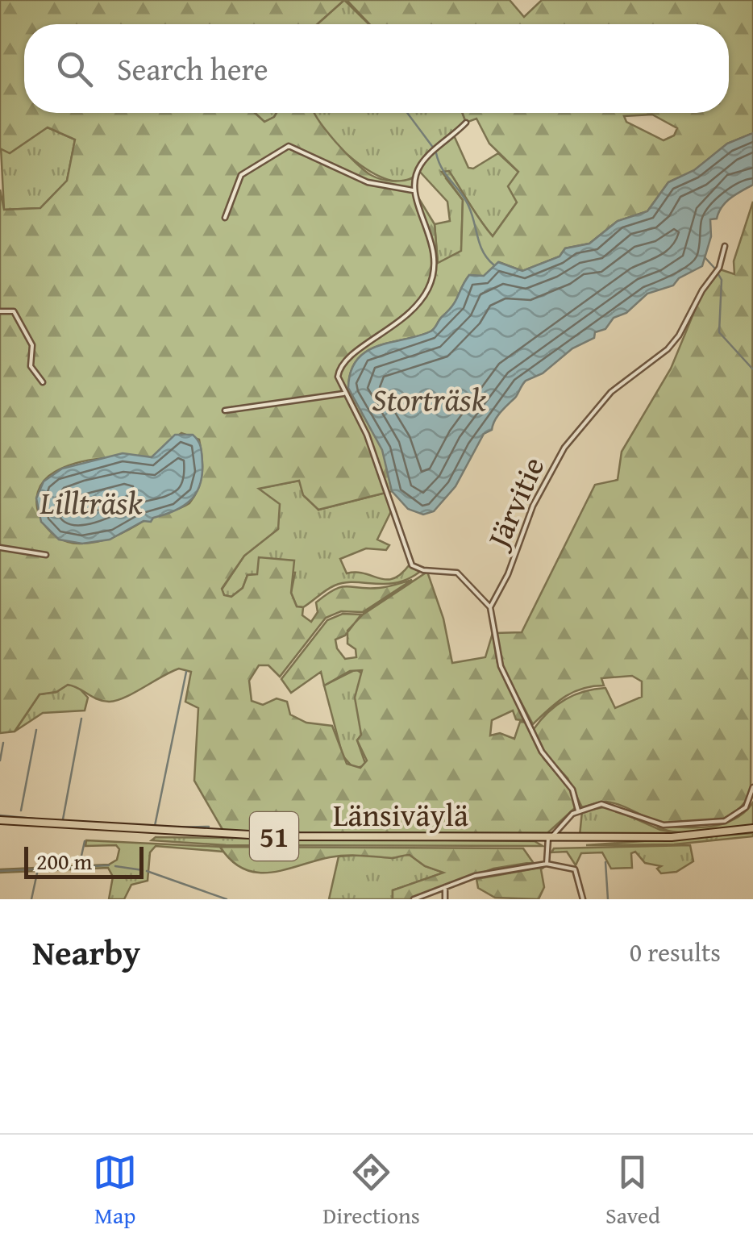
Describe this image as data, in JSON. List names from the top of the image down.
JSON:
{
  "streets": {
    "main road": ["Länsiväylä", "51"],
    "street": ["Järvitie"]
  },
  "water": ["Storträsk", "Lillträsk"],
  "scale_bar": "200 m",
  "page": {
    "search": "Search here",
    "scale": "200 m",
    "heading": ["Nearby", "0 results"],
    "nav": ["Map", "Directions", "Saved"]
  }
}
